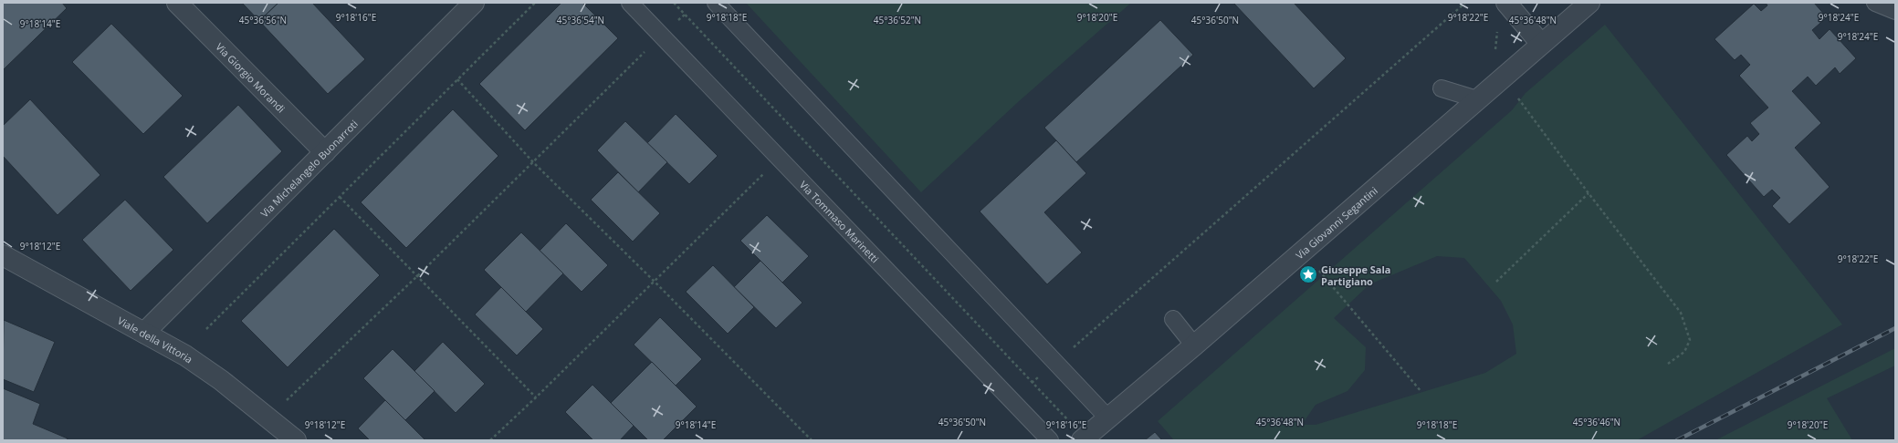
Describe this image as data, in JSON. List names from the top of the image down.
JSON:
{
  "streets": {
    "street": [
      "Via Giorgio Morandi",
      "Via Michelangelo Buonarroti",
      "Via Giovanni Segantini",
      "Viale della Vittoria"
    ],
    "lane": ["Via Tommaso Marinetti"]
  },
  "crossings": [
    ["Via Giorgio Morandi", "Via Michelangelo Buonarroti"],
    ["Via Michelangelo Buonarroti", "Viale della Vittoria"]
  ],
  "places": {
    "place": ["Giuseppe Sala Partigiano"]
  },
  "coordinates": [
    "9°18'16\"E",
    "9°18'18\"E",
    "9°18'20\"E",
    "9°18'22\"E",
    "9°18'24\"E",
    "45°36'52\"N",
    "45°36'48\"N",
    "45°36'56\"N",
    "45°36'54\"N",
    "45°36'50\"N",
    "9°18'14\"E",
    "9°18'12\"E",
    "45°36'46\"N"
  ]
}
